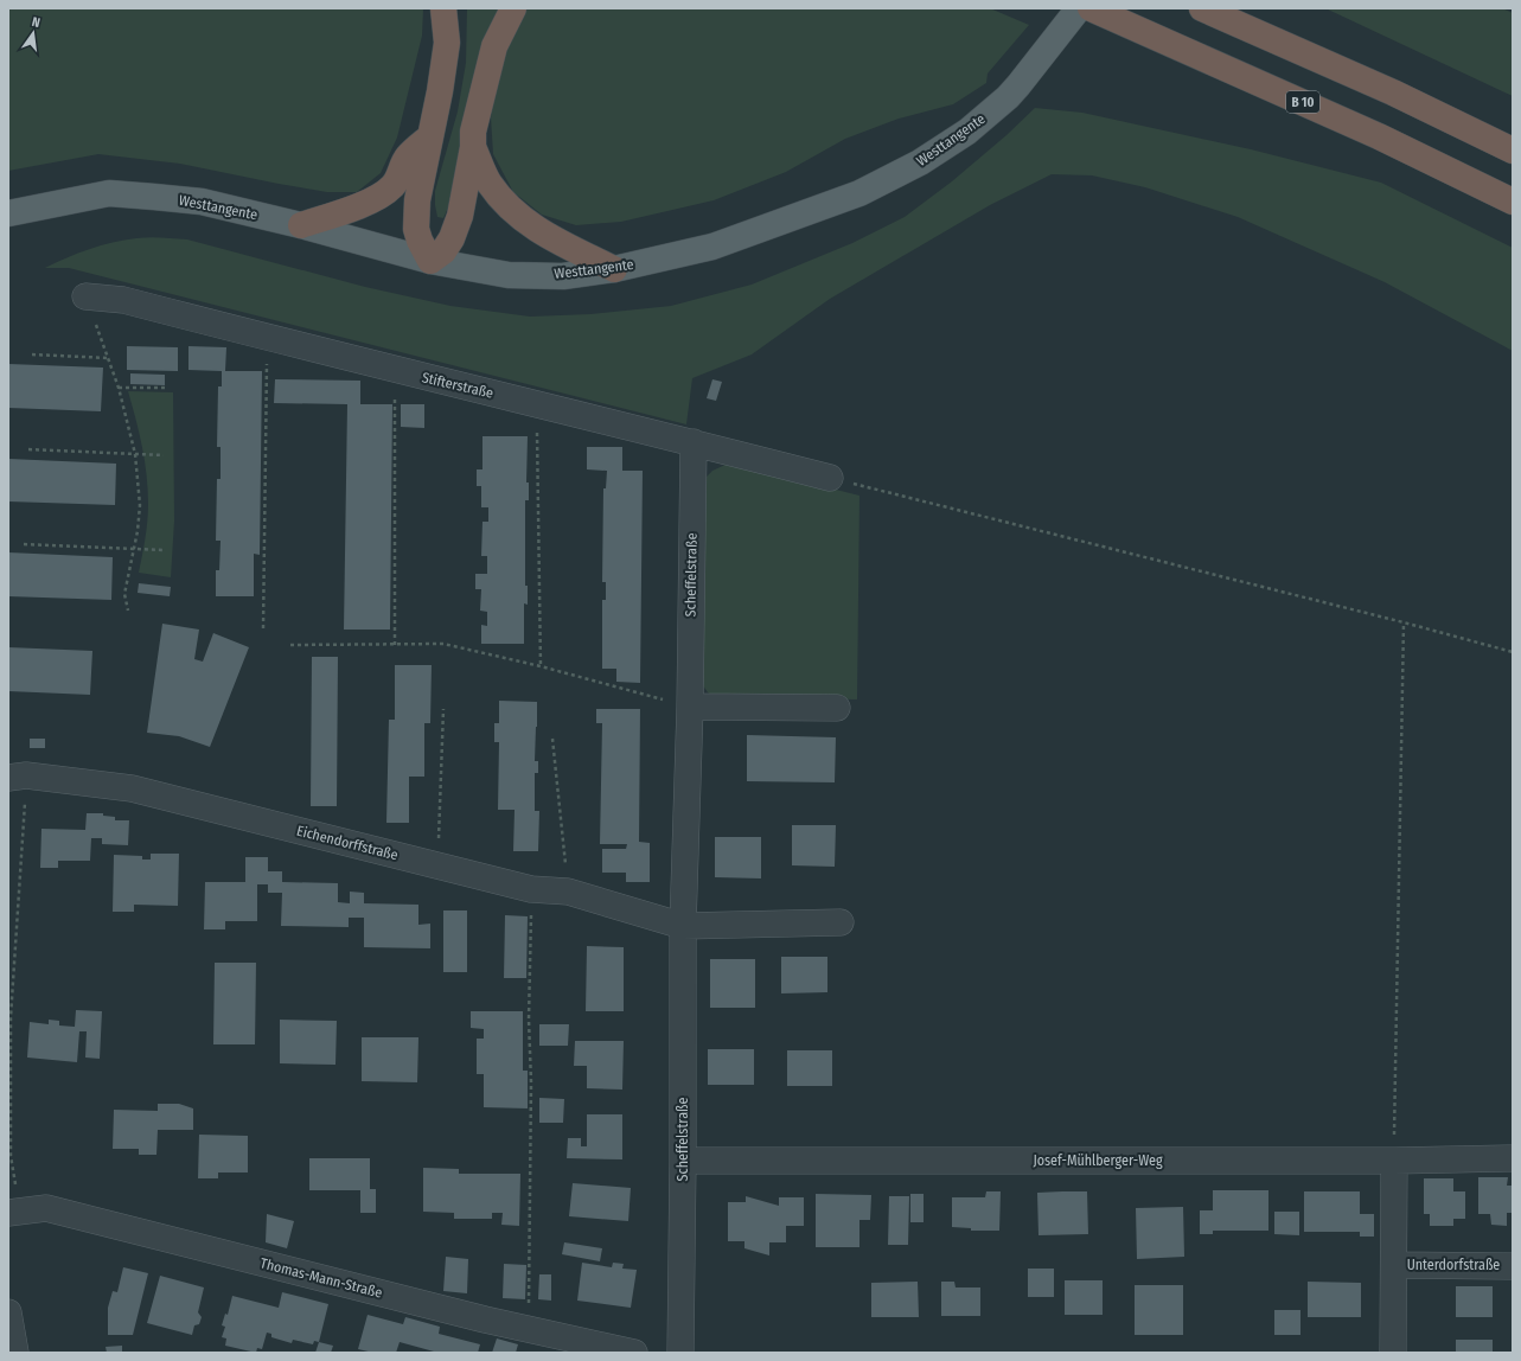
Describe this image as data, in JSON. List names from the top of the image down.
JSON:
{
  "streets": {
    "highway": ["B 10"],
    "main road": ["Westtangente"],
    "street": [
      "Stifterstraße",
      "Scheffelstraße",
      "Eichendorffstraße",
      "Josef-Mühlberger-Weg",
      "Unterdorfstraße",
      "Thomas-Mann-Straße"
    ]
  },
  "crossings": [
    ["Stifterstraße", "Scheffelstraße"],
    ["Scheffelstraße", "Eichendorffstraße"],
    ["Scheffelstraße", "Josef-Mühlberger-Weg"],
    ["Josef-Mühlberger-Weg", "Unterdorfstraße"]
  ],
  "north": "top"
}
